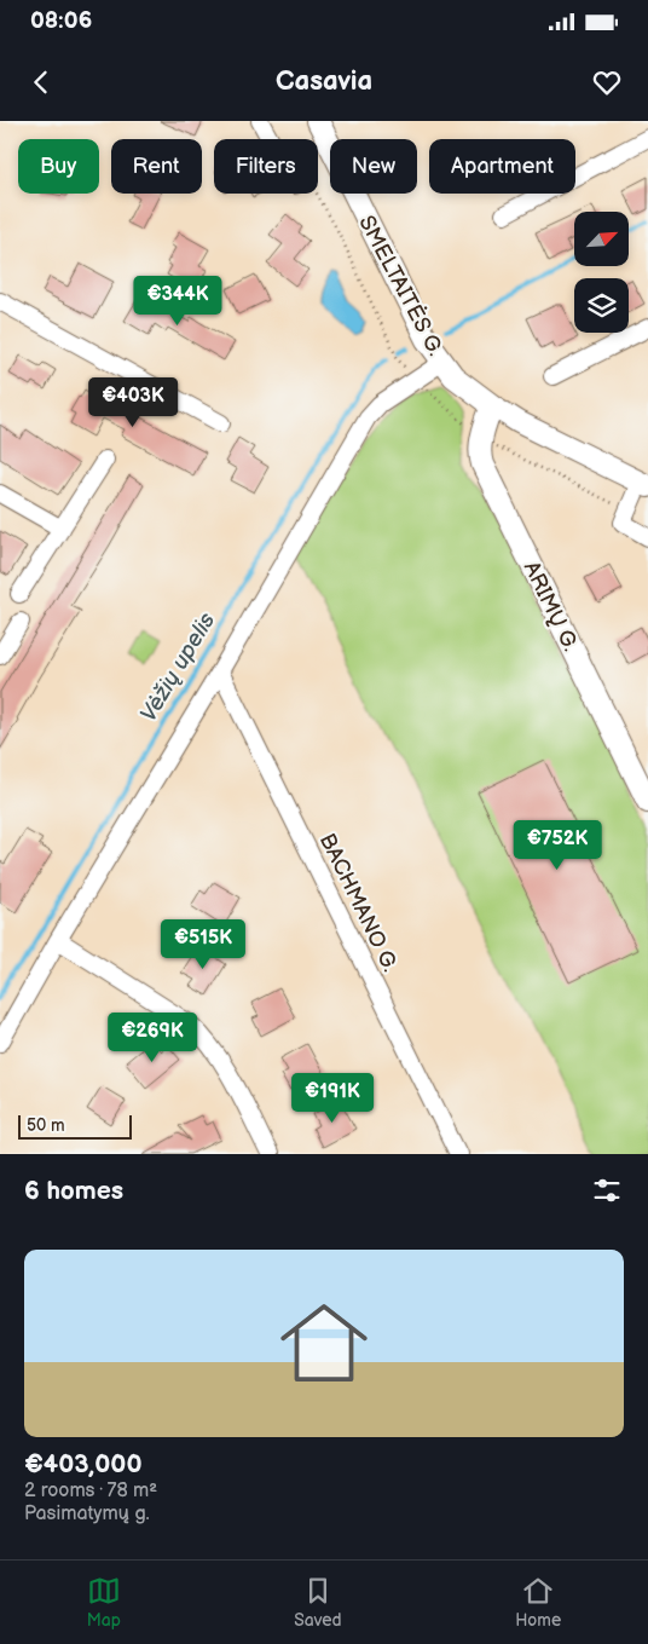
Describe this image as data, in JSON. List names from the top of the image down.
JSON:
{
  "streets": {
    "main road": ["SMELTAITĖS G.", "ARIMŲ G."],
    "street": ["BACHMANO G."]
  },
  "crossings": [
    ["SMELTAITĖS G.", "ARIMŲ G."]
  ],
  "water": ["Vėžių upelis"],
  "scale_bar": "50 m",
  "north": "top right",
  "page": {
    "status": "08:06",
    "header": "Casavia",
    "chip": [
      "Buy",
      "Rent",
      "Filters",
      "New",
      "Apartment"
    ],
    "price": [
      "€344K",
      "€403K",
      "€752K",
      "€515K",
      "€269K",
      "€191K"
    ],
    "scale": "50 m",
    "heading": "6 homes",
    "list": [
      {
        "name": "€403,000",
        "note": "2 rooms · 78 m² · Pasimatymų g."
      }
    ],
    "tabs": ["Map", "Saved", "Home"]
  }
}
